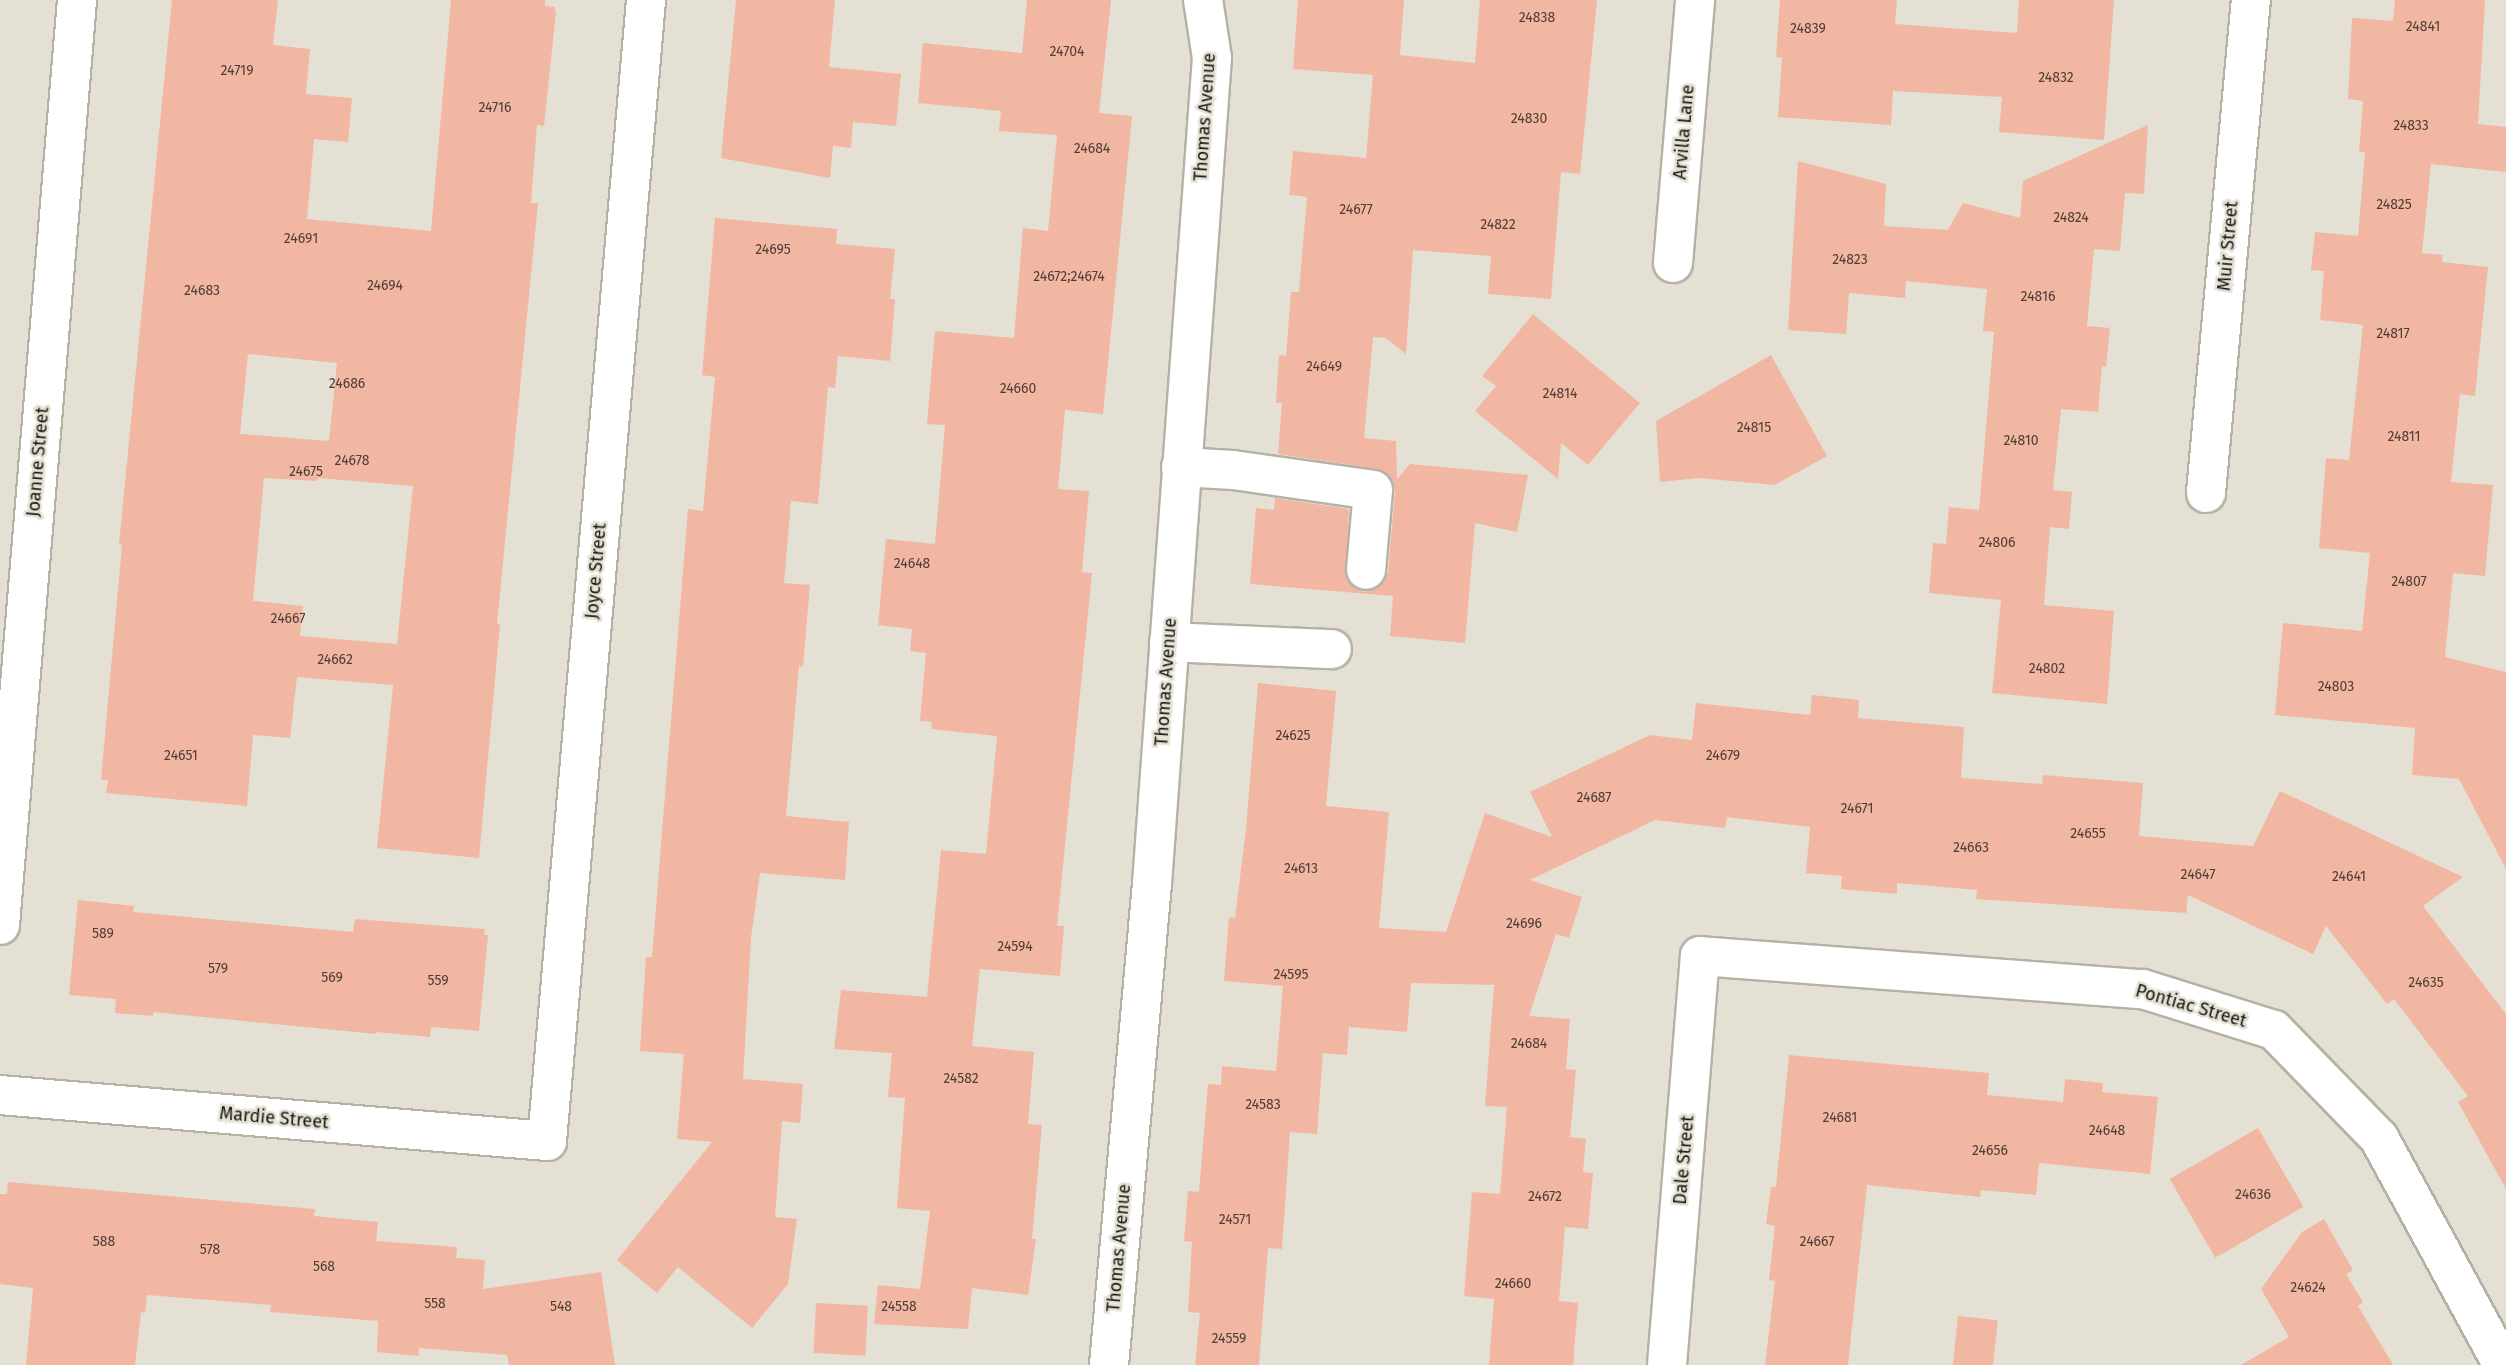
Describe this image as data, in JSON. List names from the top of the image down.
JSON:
{
  "streets": {
    "street": [
      "Thomas Avenue",
      "Arvilla Lane",
      "Muir Street",
      "Joanne Street",
      "Joyce Street",
      "Pontiac Street",
      "Mardie Street",
      "Dale Street"
    ]
  },
  "crossings": [
    ["Joyce Street", "Mardie Street"],
    ["Pontiac Street", "Dale Street"]
  ],
  "house_numbers": [
    "24838",
    "24841",
    "24839",
    "24704",
    "24719",
    "24832",
    "24716",
    "24830",
    "24833",
    "24684",
    "24825",
    "24677",
    "24824",
    "24822",
    "24691",
    "24695",
    "24823",
    "24672;24674",
    "24694",
    "24683",
    "24816",
    "24817",
    "24649",
    "24686",
    "24660",
    "24814",
    "24815",
    "24811",
    "24810",
    "24678",
    "24675",
    "24806",
    "24648",
    "24807",
    "24667",
    "24662",
    "24802",
    "24803",
    "24625",
    "24651",
    "24679",
    "24687",
    "24671",
    "24655",
    "24663",
    "24613",
    "24647",
    "24641",
    "24696",
    "589",
    "24594",
    "579",
    "24595",
    "569",
    "559",
    "24635",
    "24684",
    "24582",
    "24583",
    "24681",
    "24648",
    "24656",
    "24636",
    "24672",
    "24571",
    "588",
    "24667",
    "578",
    "568",
    "24660",
    "24624",
    "558",
    "548",
    "24558",
    "24559"
  ]
}
